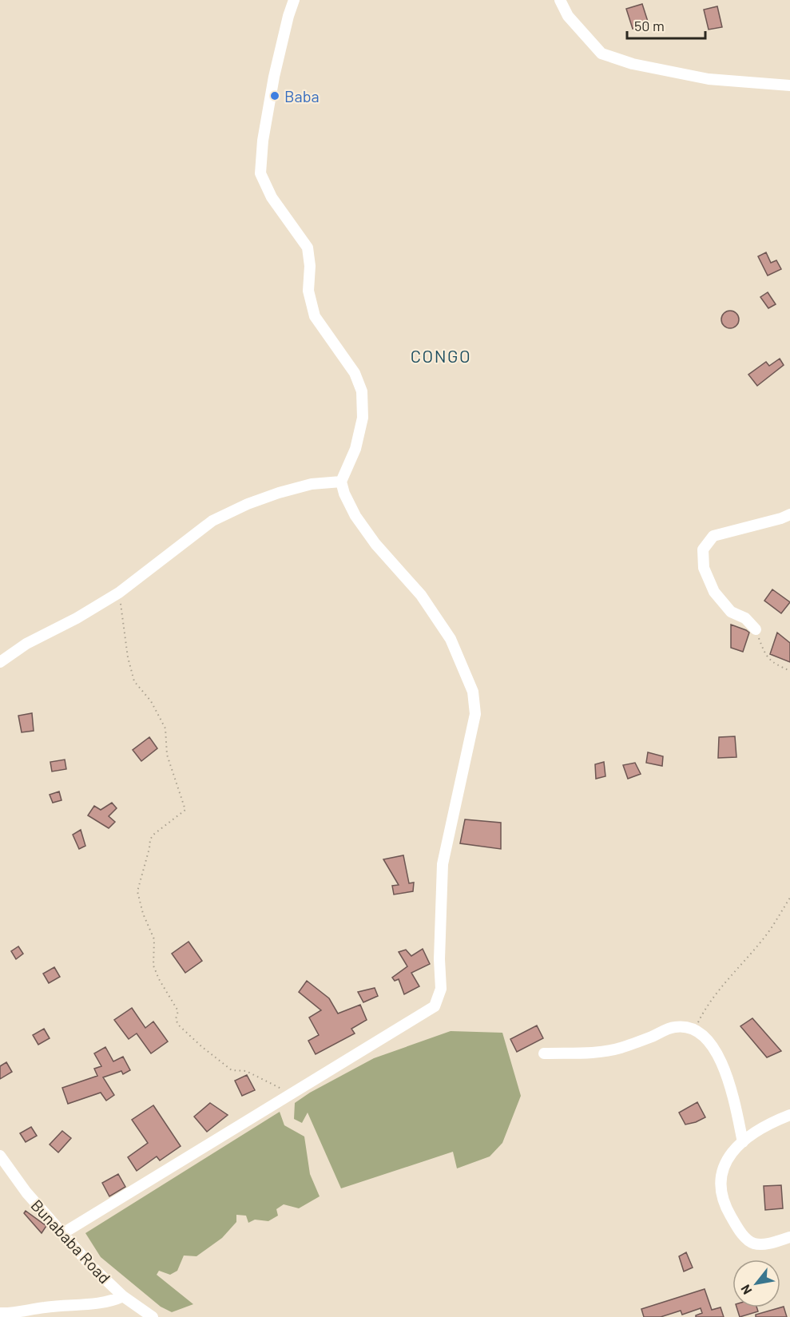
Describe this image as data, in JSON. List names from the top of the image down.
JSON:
{
  "streets": {
    "street": ["Bunababa Road"]
  },
  "districts": ["CONGO"],
  "places": ["Baba"],
  "scale_bar": "50 m",
  "north": "bottom left"
}
